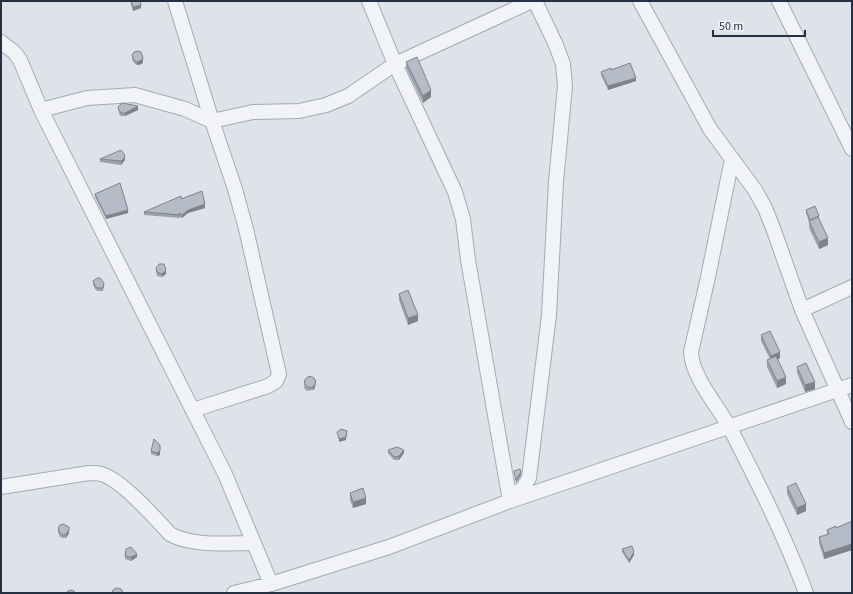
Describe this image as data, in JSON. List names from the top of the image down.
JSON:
{
  "scale_bar": "50 m"
}
